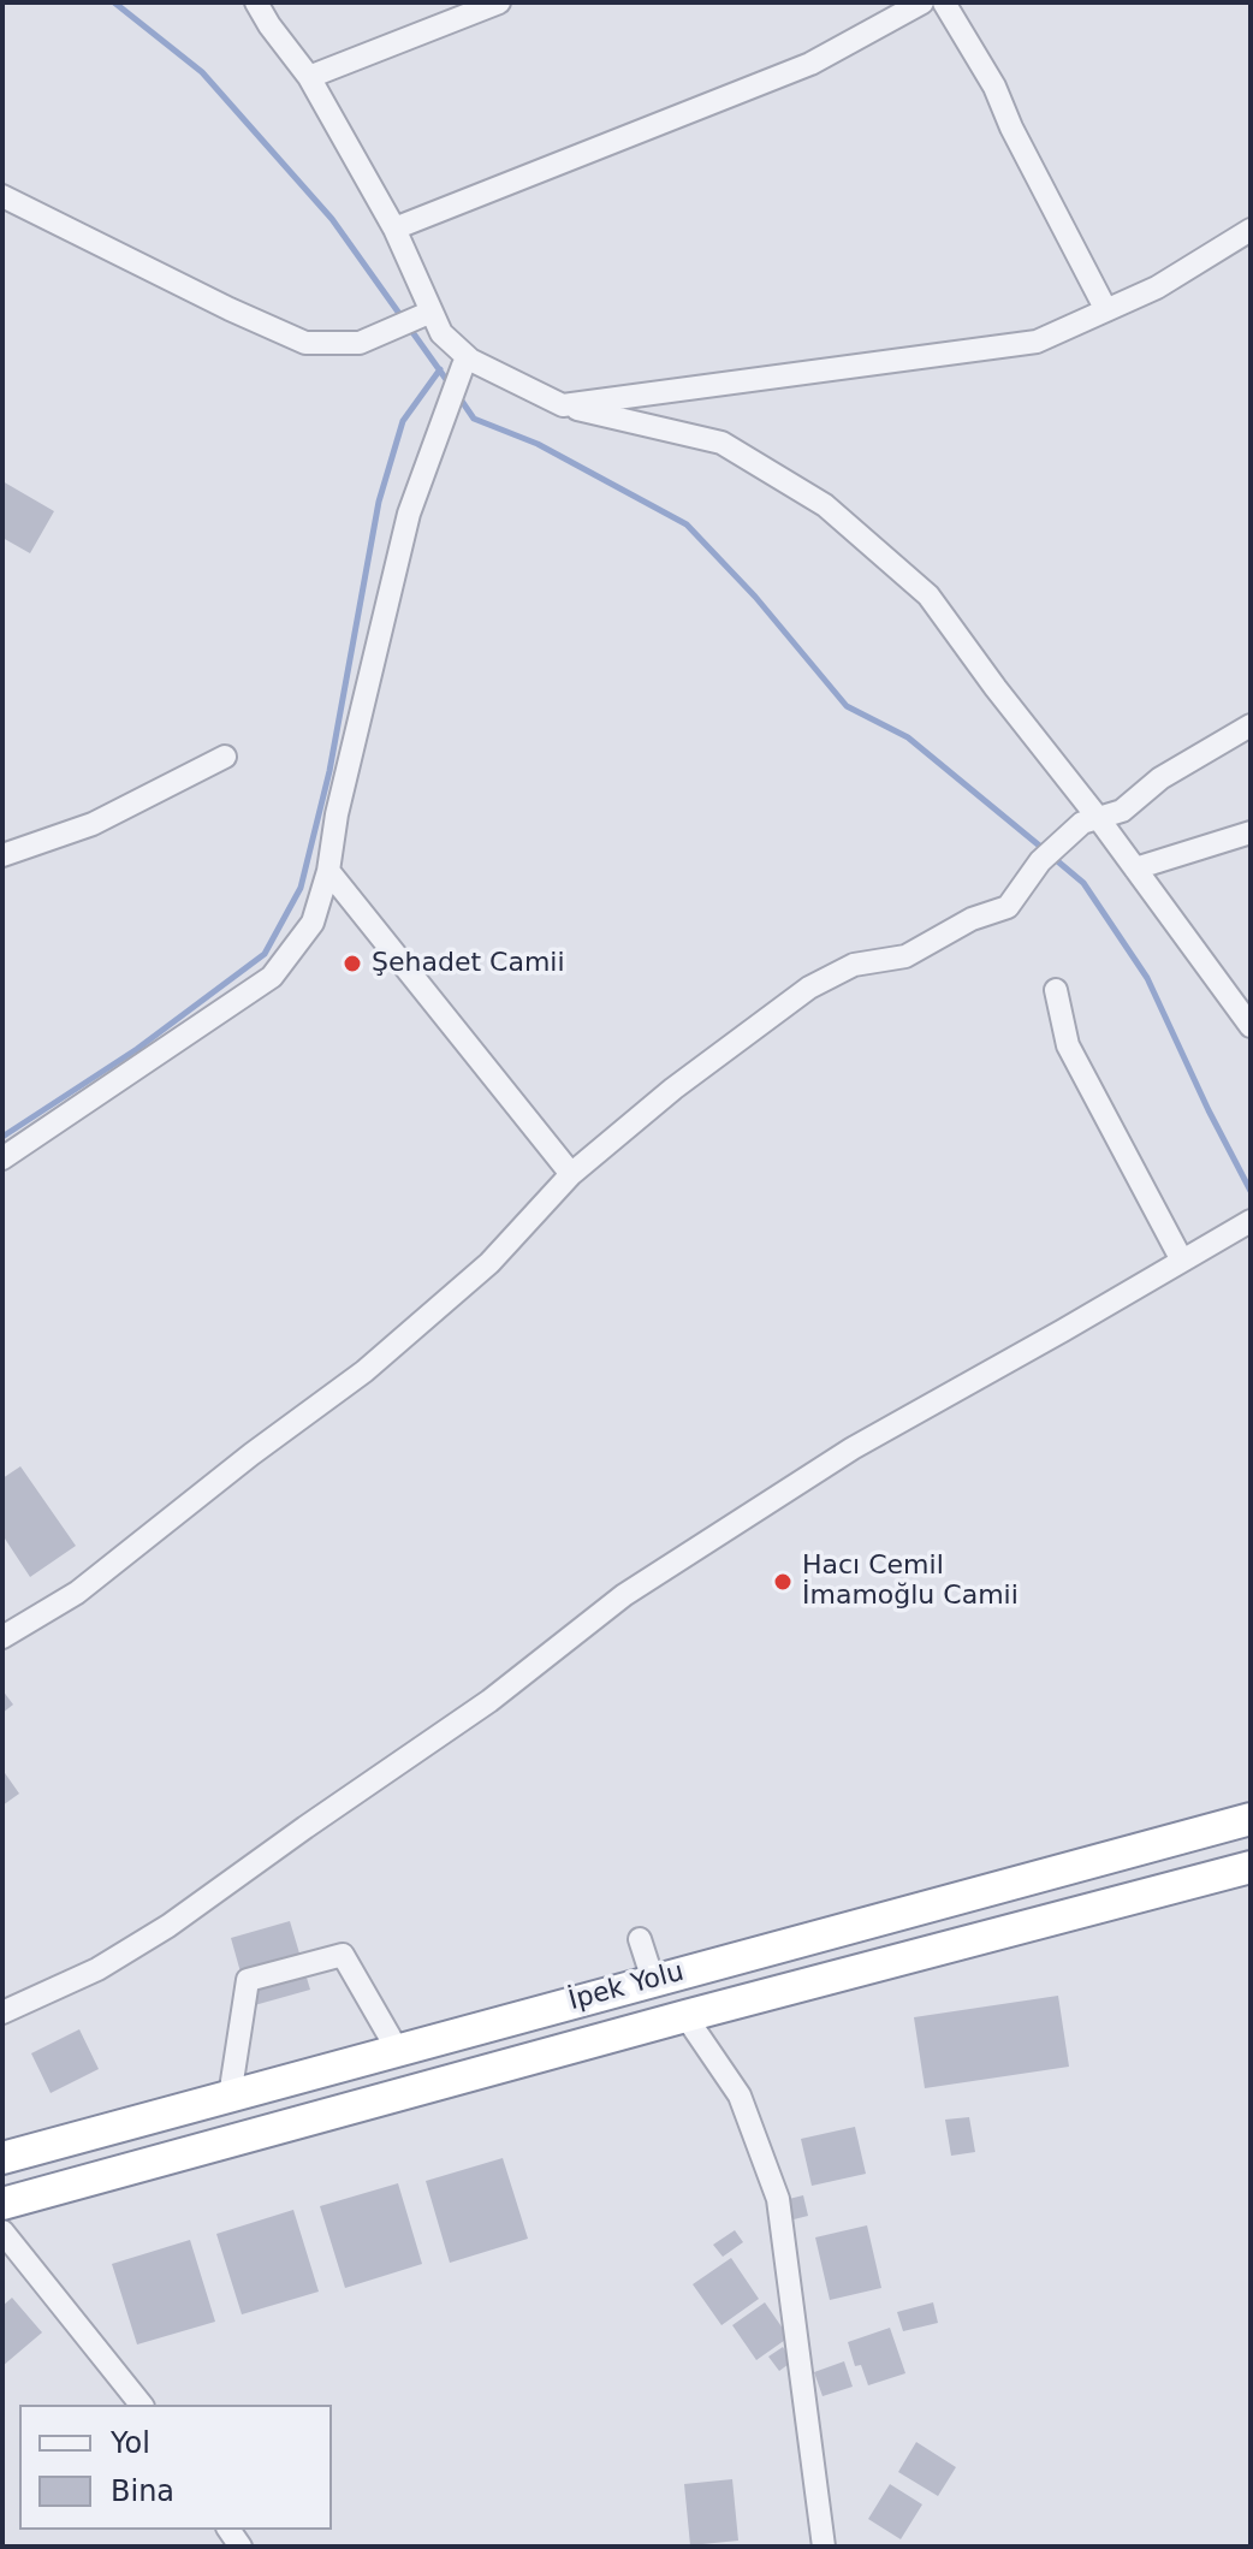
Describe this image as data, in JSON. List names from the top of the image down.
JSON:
{
  "streets": {
    "highway": ["İpek Yolu"]
  },
  "places": ["Şehadet Camii", "Hacı Cemil İmamoğlu Camii"],
  "legend": ["Yol", "Bina"]
}
